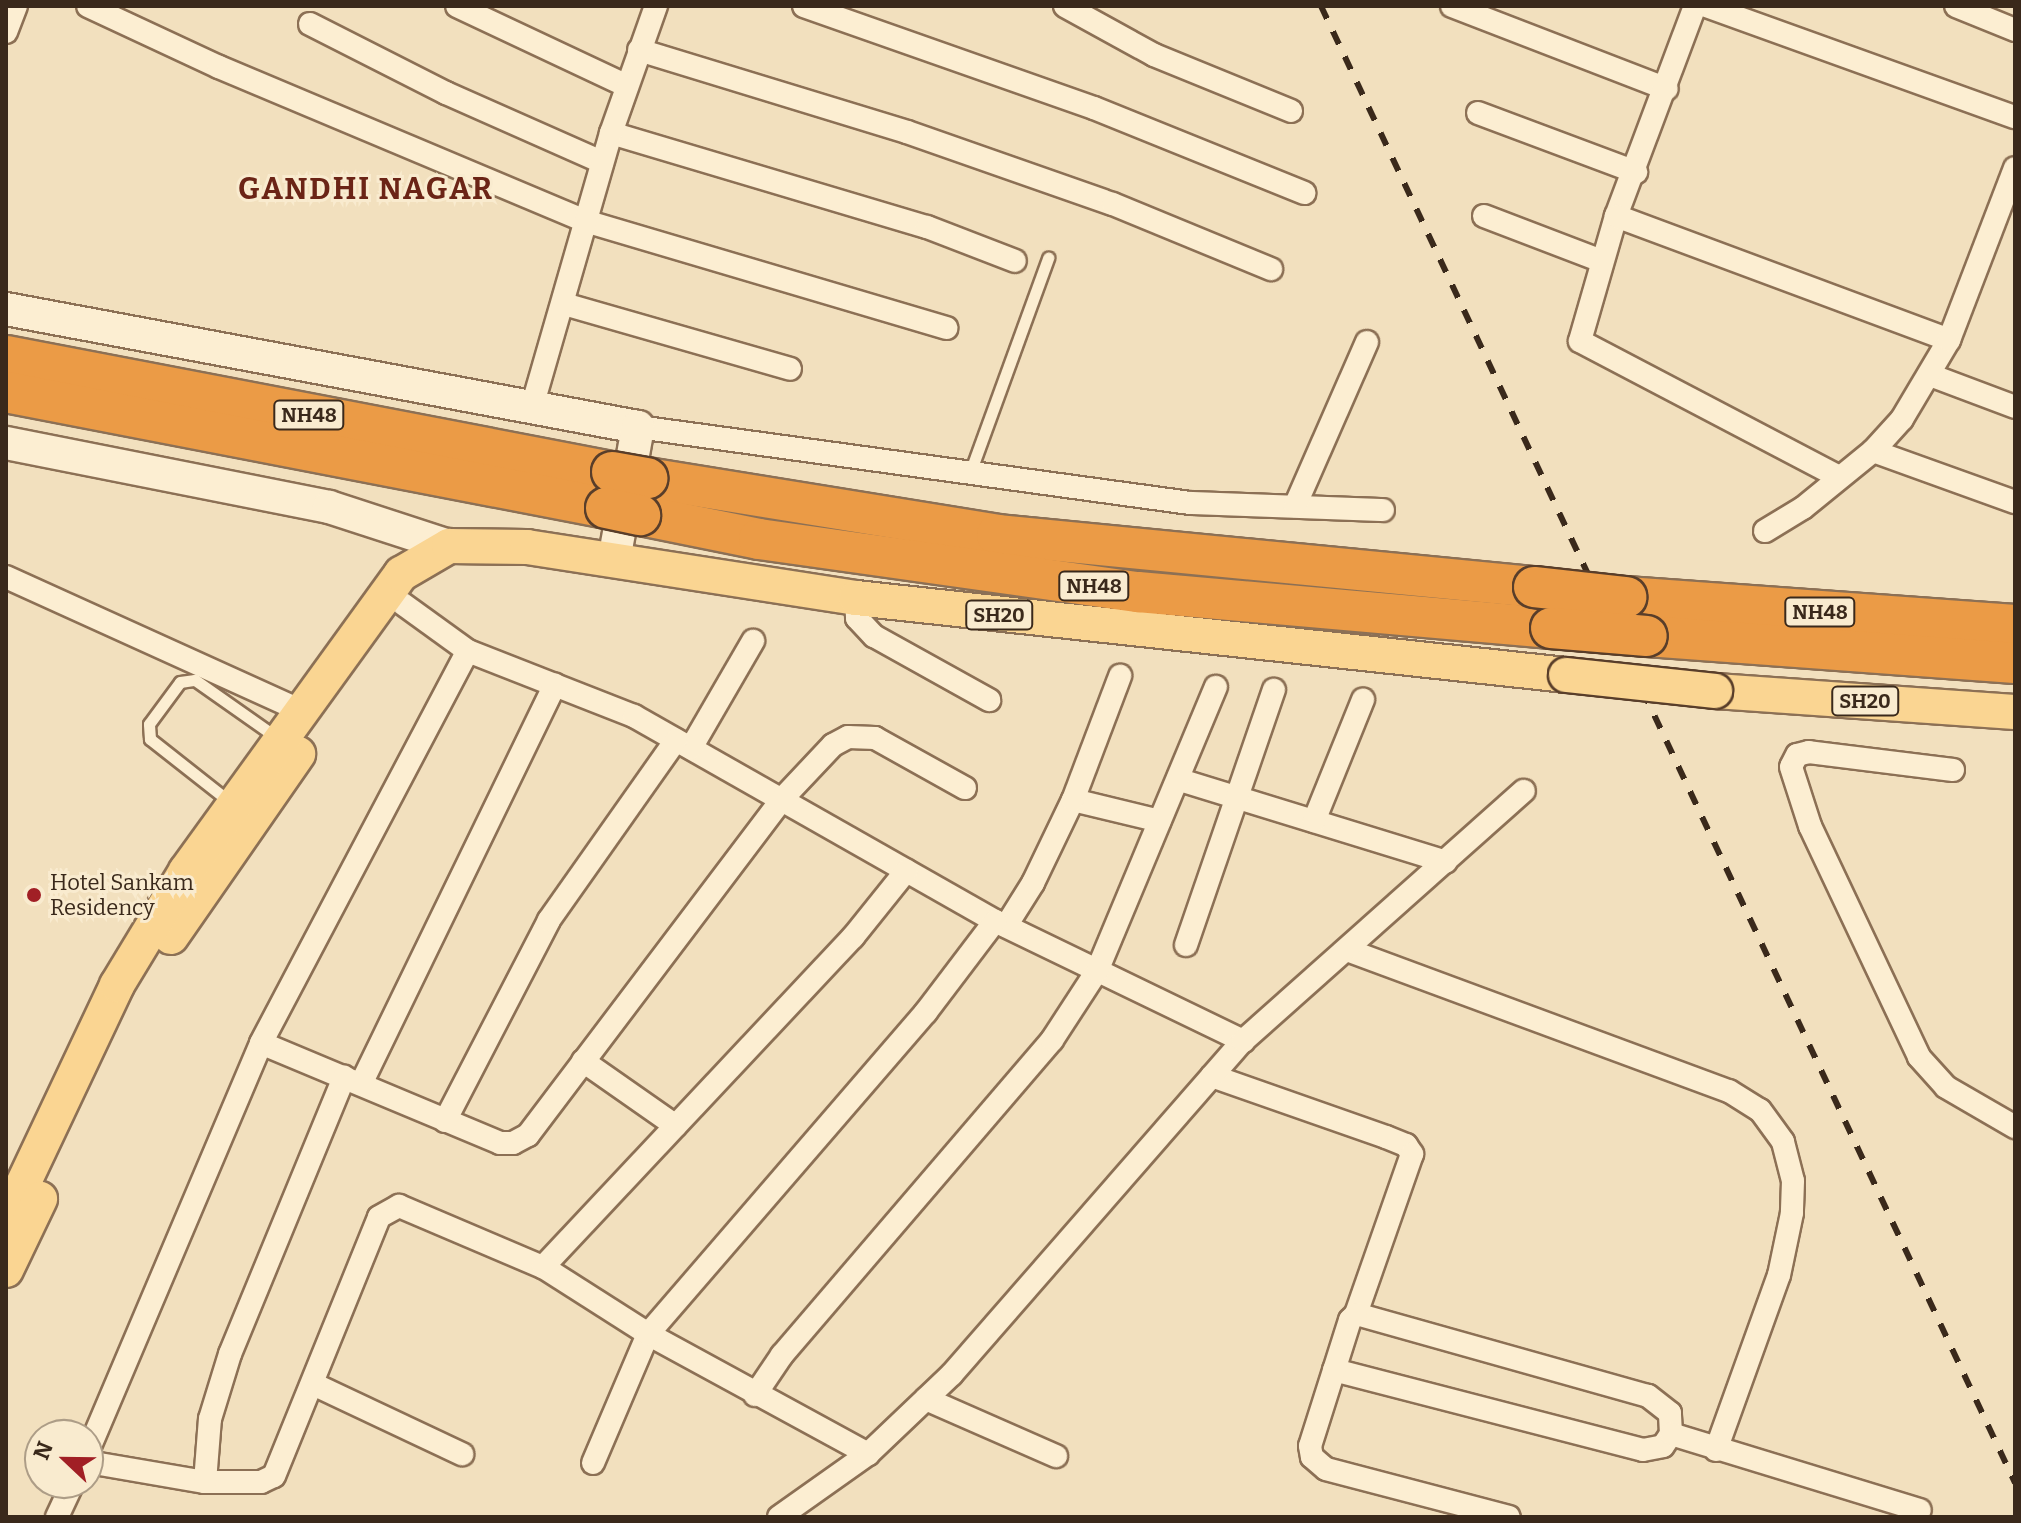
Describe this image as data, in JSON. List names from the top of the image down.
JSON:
{
  "streets": {
    "highway": ["NH48"],
    "main road": ["SH20"]
  },
  "districts": ["GANDHI NAGAR"],
  "places": ["Hotel Sankam Residency"],
  "north": "left"
}
